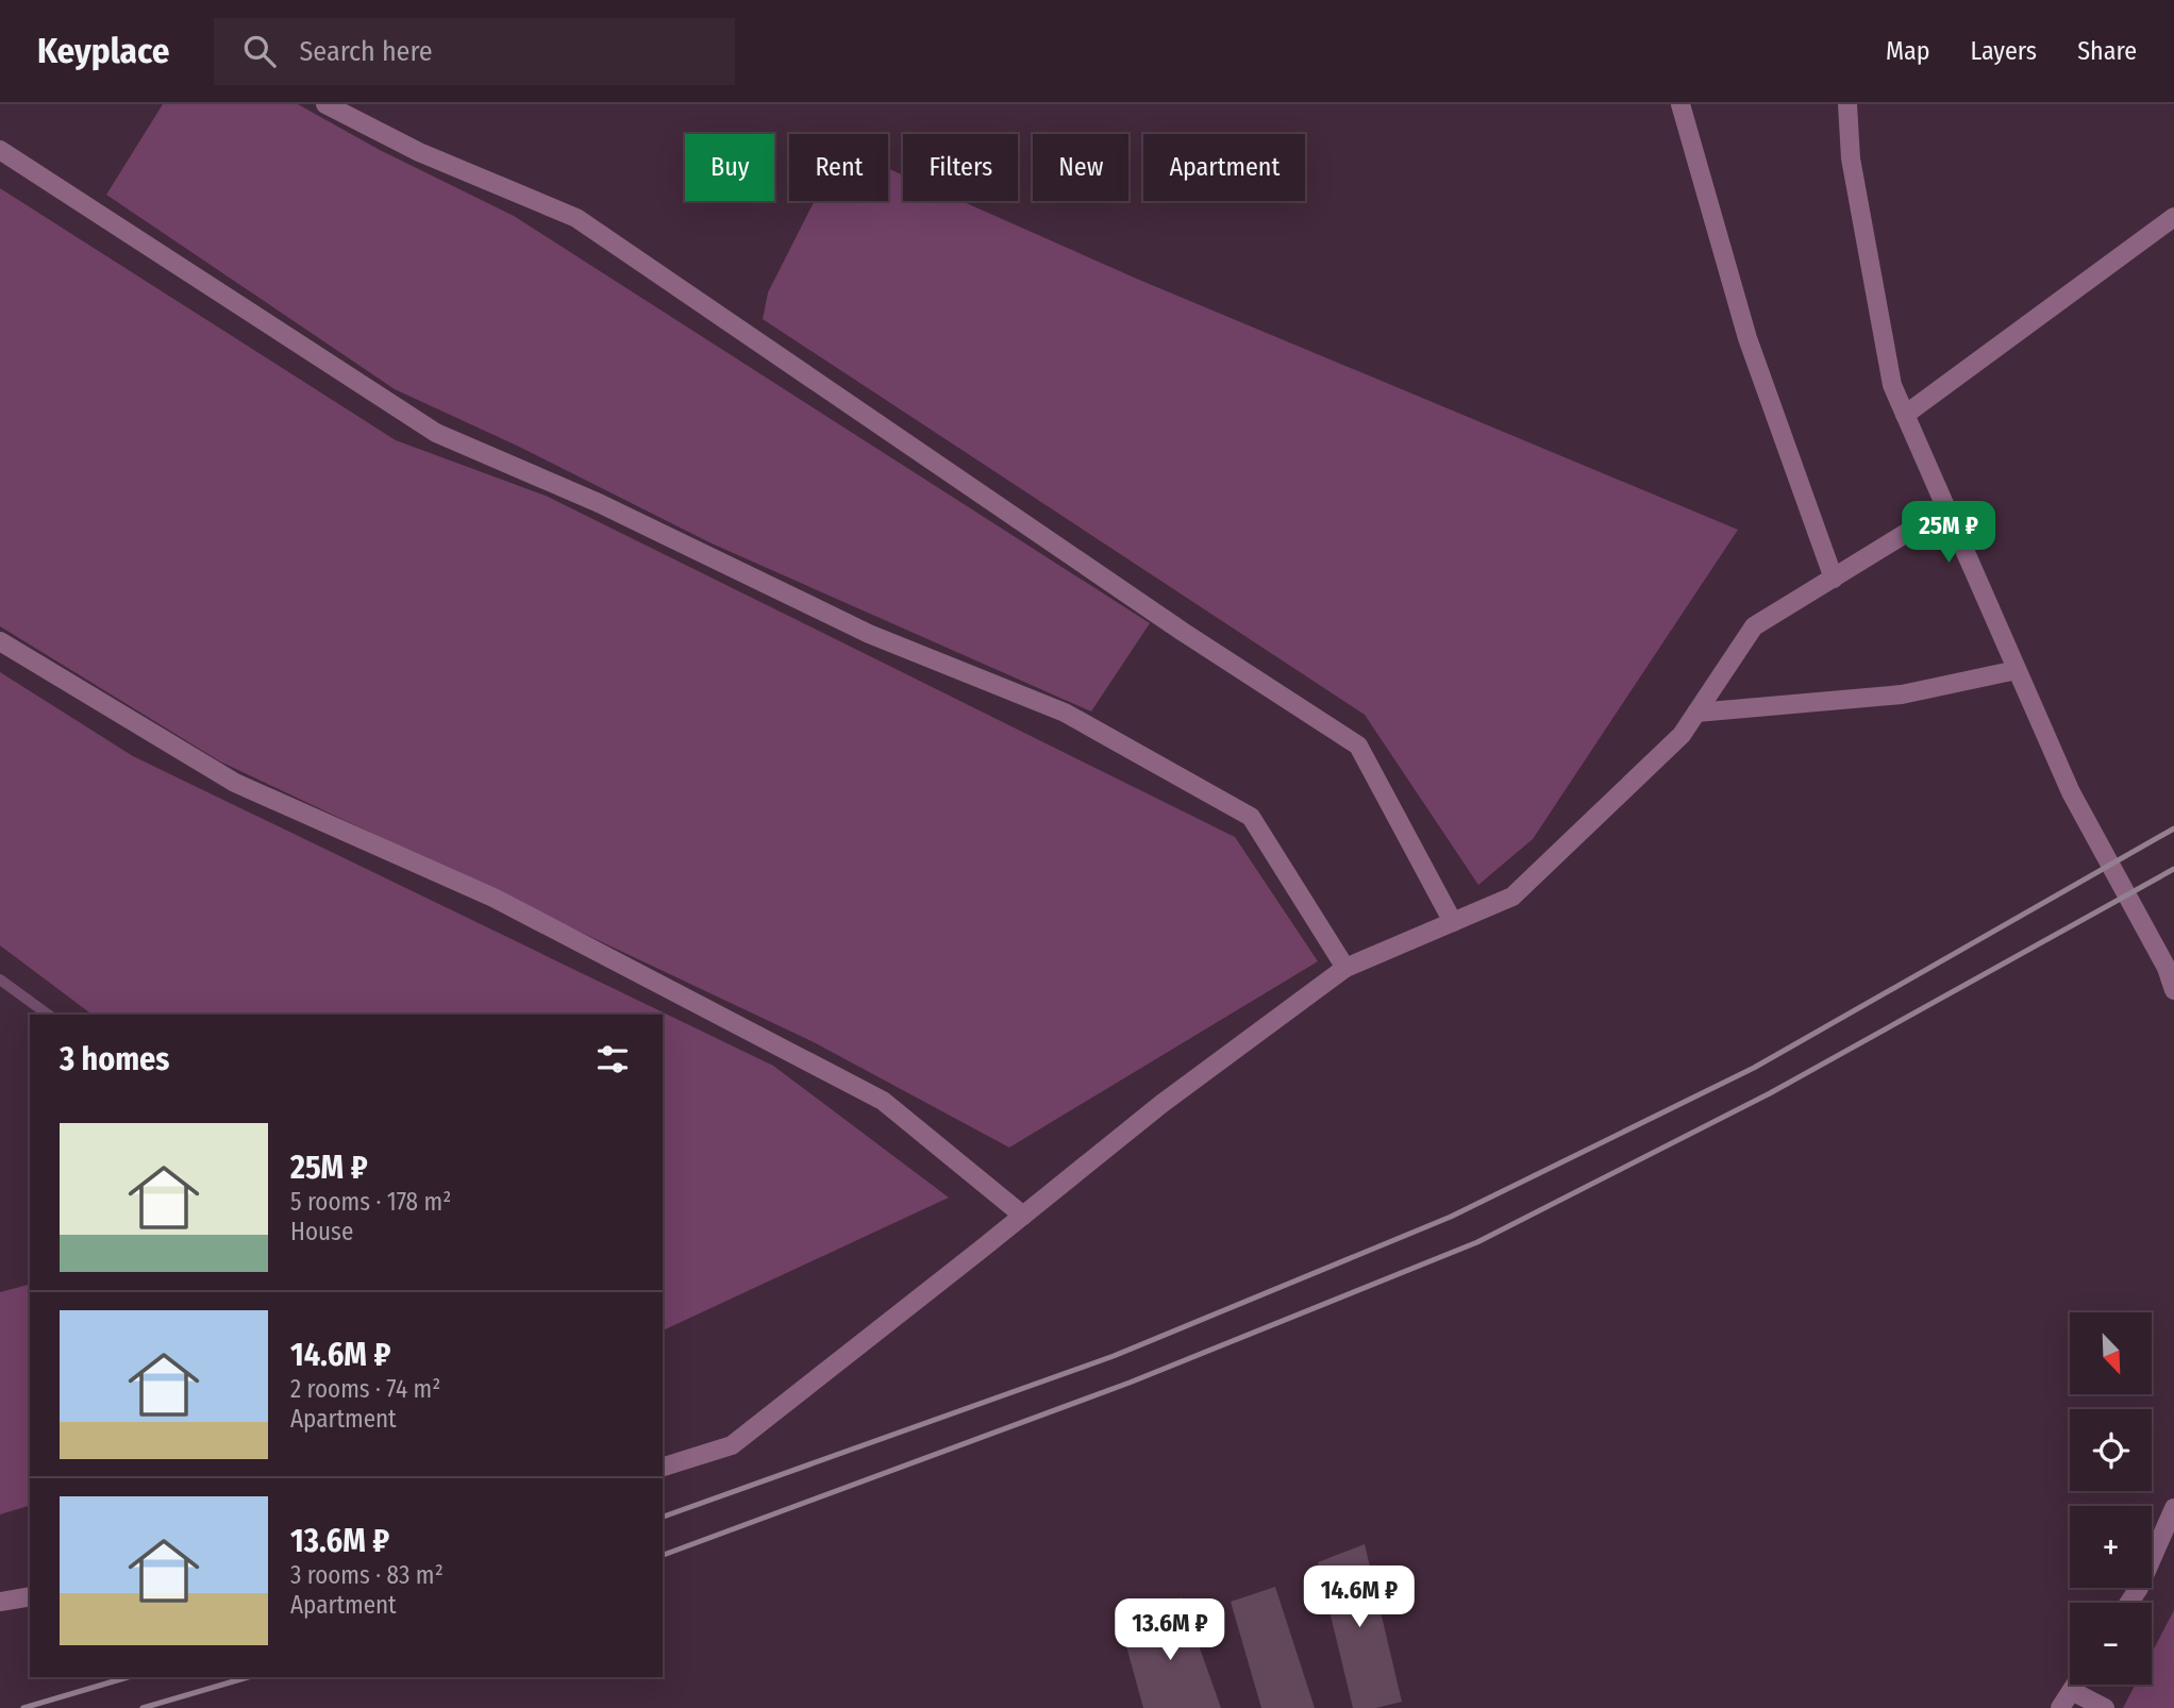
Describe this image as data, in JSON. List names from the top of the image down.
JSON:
{
  "north": "bottom right",
  "page": {
    "header": "Keyplace",
    "search": "Search here",
    "nav": ["Map", "Layers", "Share"],
    "chip": [
      "Buy",
      "Rent",
      "Filters",
      "New",
      "Apartment"
    ],
    "price": ["25M ₽", "14.6M ₽", "13.6M ₽"],
    "heading": "3 homes",
    "list": [
      {
        "name": "25M ₽",
        "note": "5 rooms · 178 m² · House"
      },
      {
        "name": "14.6M ₽",
        "note": "2 rooms · 74 m² · Apartment"
      },
      {
        "name": "13.6M ₽",
        "note": "3 rooms · 83 m² · Apartment"
      }
    ],
    "map_buttons": ["+", "−"]
  }
}
